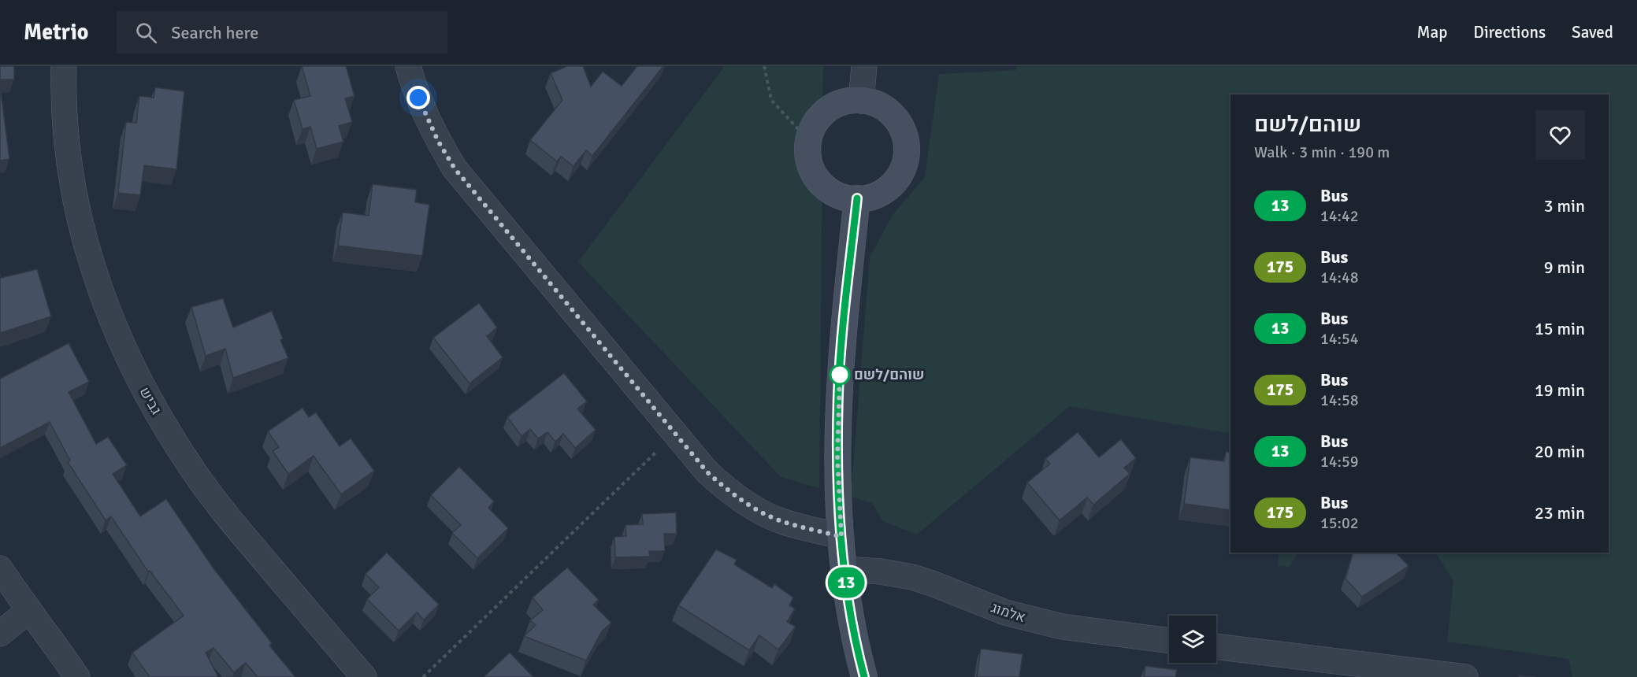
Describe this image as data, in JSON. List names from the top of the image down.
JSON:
{
  "streets": {
    "street": ["גביש", "אלמוג"]
  },
  "places": ["שוהם/לשם"],
  "lines": ["bus line 13"],
  "page": {
    "header": "Metrio",
    "search": "Search here",
    "nav": ["Map", "Directions", "Saved"],
    "on_map": "13",
    "heading": ["שוהם/לשם", "Walk · 3 min · 190 m"],
    "list": [
      {
        "mark": "13",
        "name": "Bus",
        "note": "14:42",
        "value": "3 min"
      },
      {
        "mark": "175",
        "name": "Bus",
        "note": "14:48",
        "value": "9 min"
      },
      {
        "mark": "13",
        "name": "Bus",
        "note": "14:54",
        "value": "15 min"
      },
      {
        "mark": "175",
        "name": "Bus",
        "note": "14:58",
        "value": "19 min"
      },
      {
        "mark": "13",
        "name": "Bus",
        "note": "14:59",
        "value": "20 min"
      },
      {
        "mark": "175",
        "name": "Bus",
        "note": "15:02",
        "value": "23 min"
      }
    ]
  }
}
